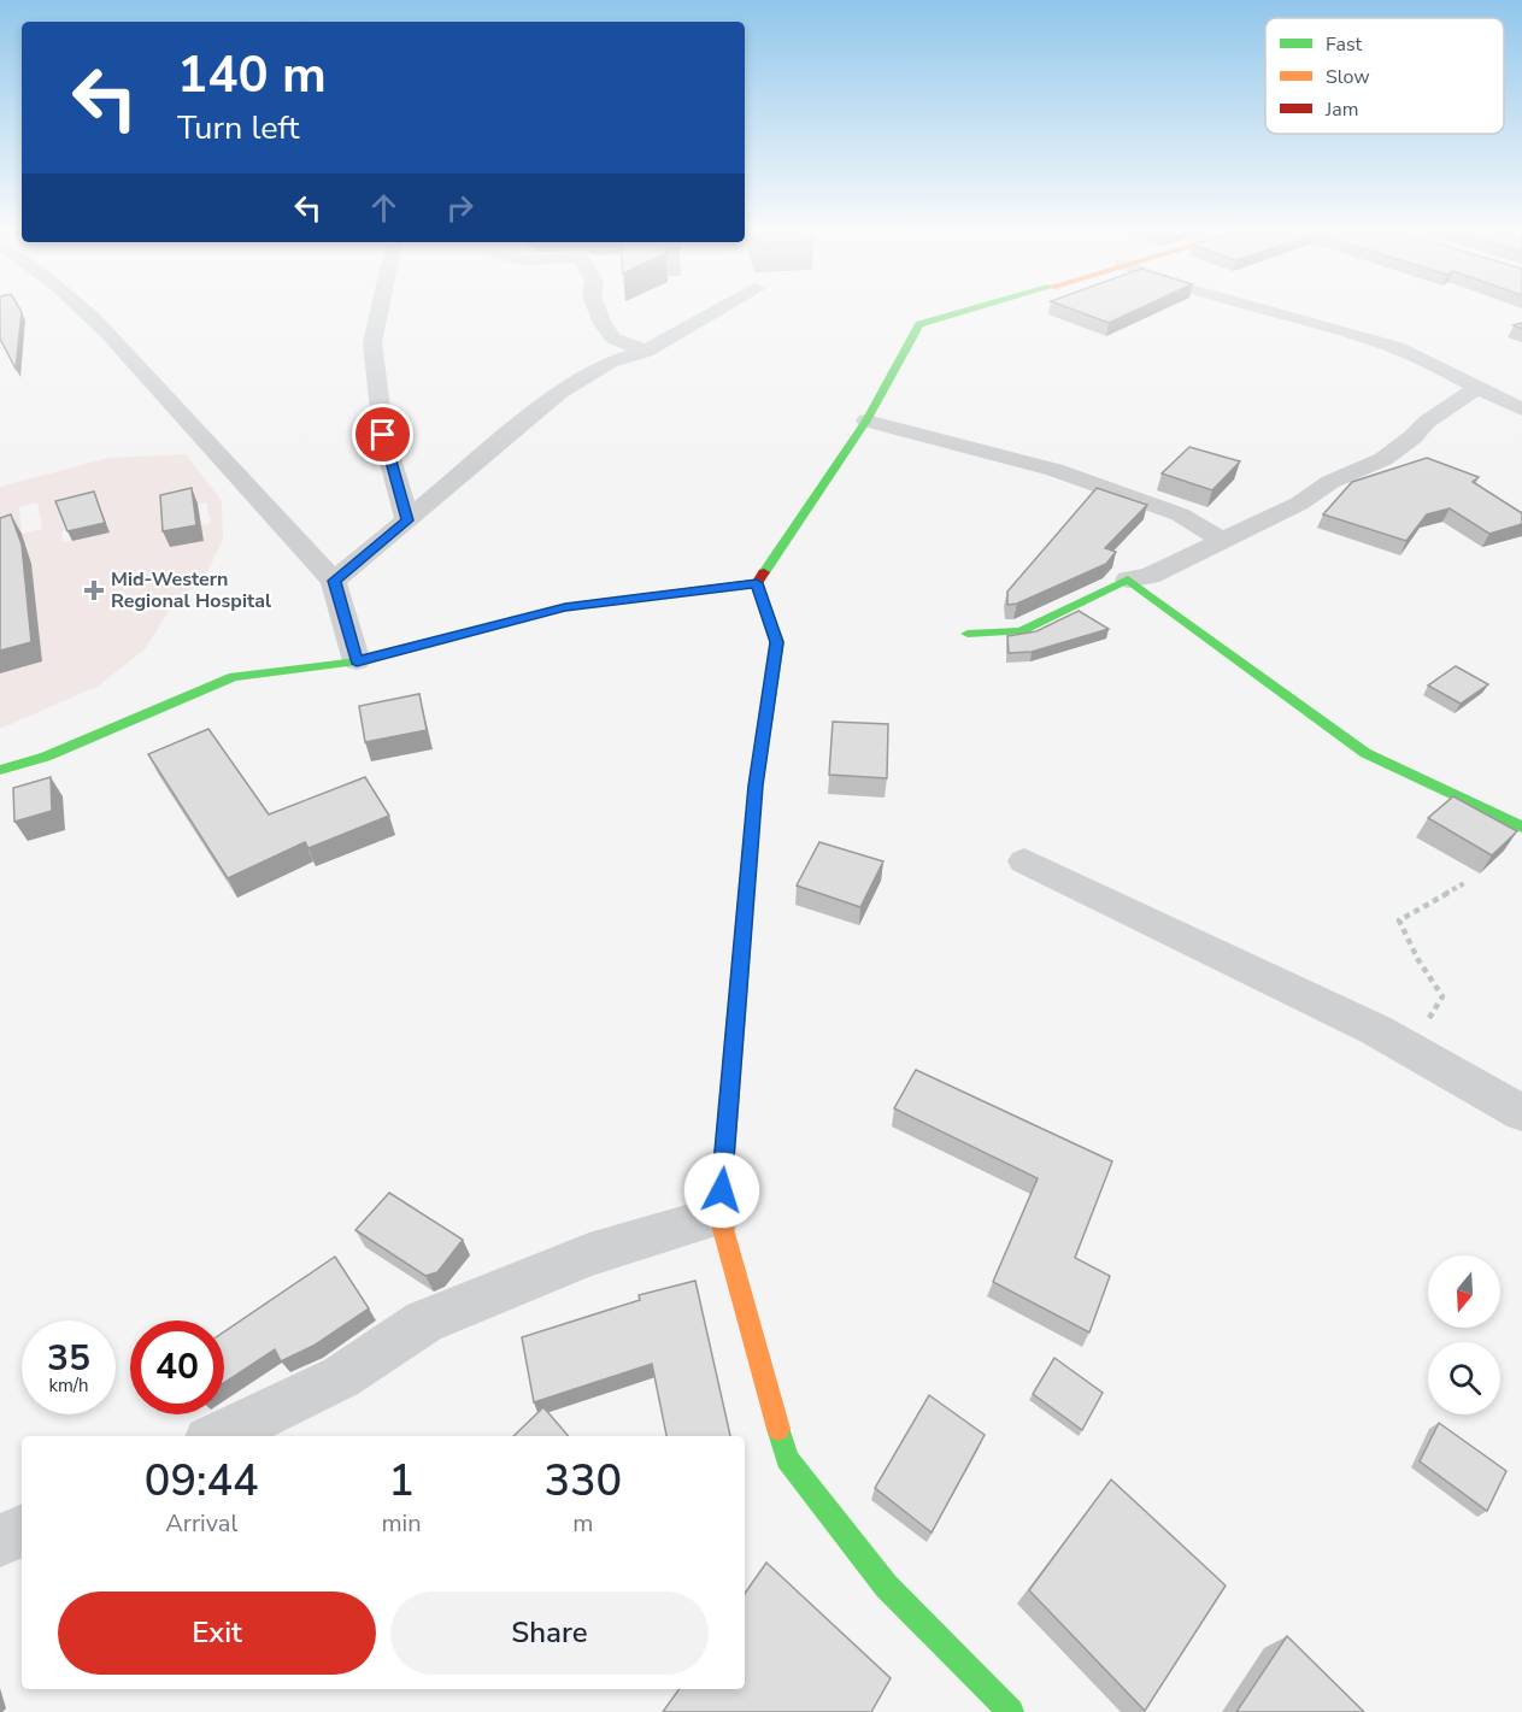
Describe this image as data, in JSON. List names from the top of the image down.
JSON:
{
  "places": {
    "health": ["Mid-Western Regional Hospital"]
  },
  "legend": ["Fast", "Slow", "Jam"],
  "north": "bottom",
  "page": {
    "turn": ["140 m", "Turn left"],
    "speed": "35 km/h",
    "limit": "40",
    "eta": [
      "09:44",
      "Arrival",
      "1",
      "min",
      "330",
      "m"
    ],
    "buttons": ["Exit", "Share"]
  }
}
